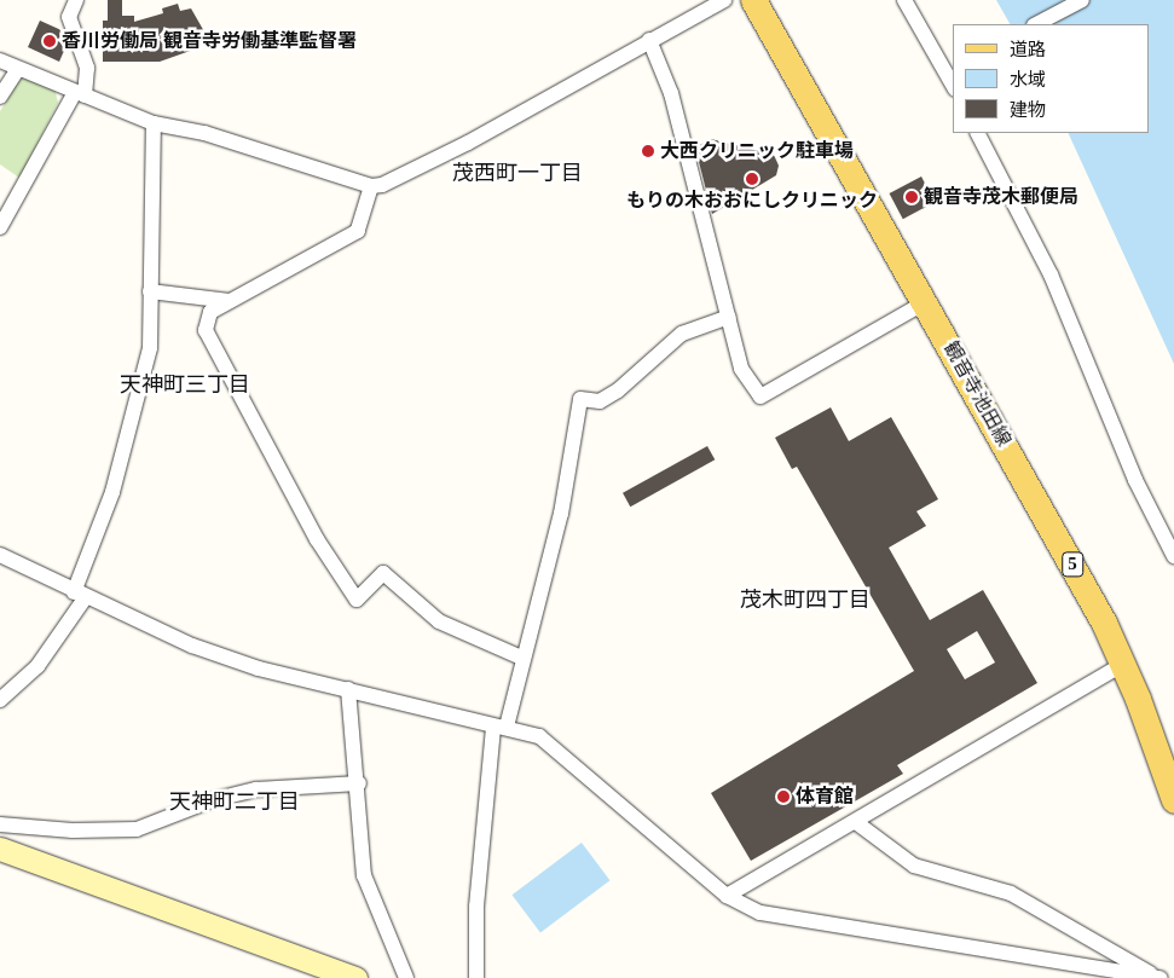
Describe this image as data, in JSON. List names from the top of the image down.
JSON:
{
  "streets": {
    "main road": ["観音寺池田線", "5"]
  },
  "districts": [
    "茂西町一丁目",
    "天神町三丁目",
    "茂木町四丁目",
    "天神町二丁目"
  ],
  "places": [
    "香川労働局 観音寺労働基準監督署",
    "大西クリニック駐車場",
    "もりの木おおにしクリニック",
    "観音寺茂木郵便局",
    "体育館"
  ],
  "legend": ["道路", "水域", "建物"]
}
